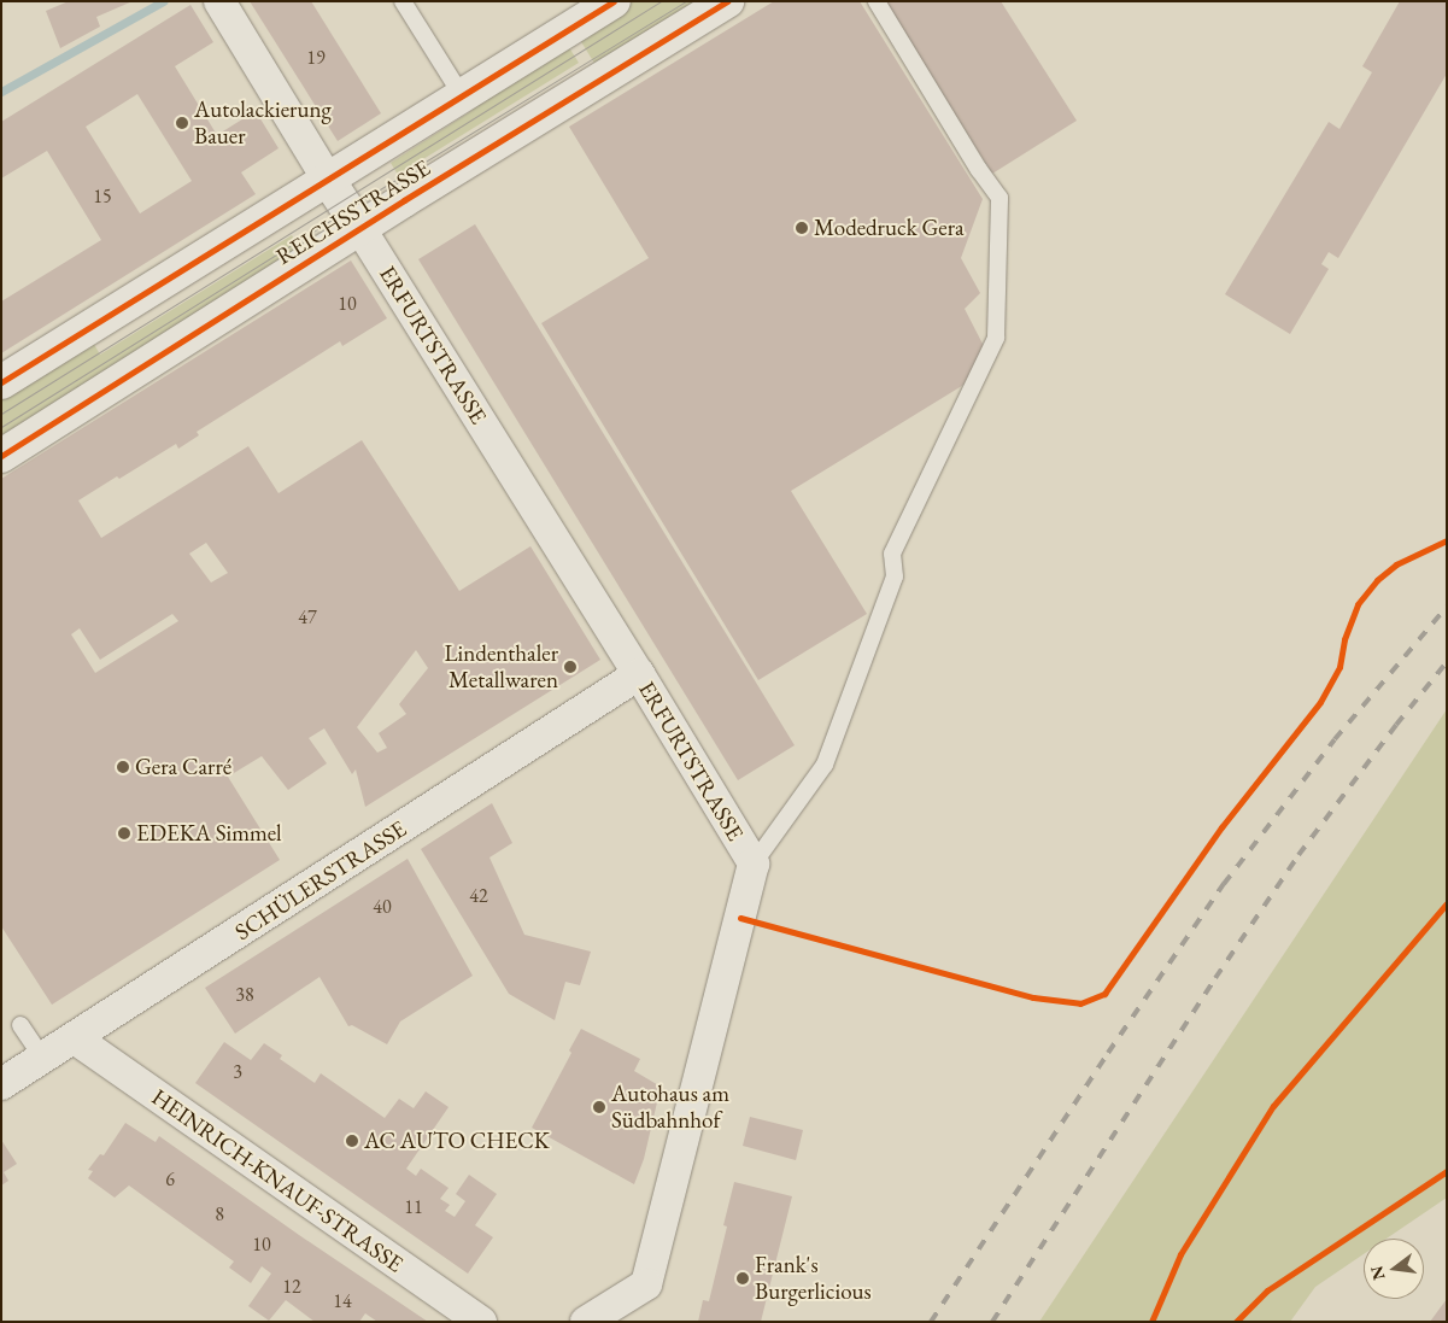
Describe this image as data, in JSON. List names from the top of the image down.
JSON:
{
  "streets": {
    "main road": ["REICHSSTRASSE"],
    "street": ["ERFURTSTRASSE", "SCHÜLERSTRASSE", "HEINRICH-KNAUF-STRASSE"]
  },
  "crossings": [
    ["REICHSSTRASSE", "ERFURTSTRASSE"],
    ["ERFURTSTRASSE", "SCHÜLERSTRASSE"],
    ["SCHÜLERSTRASSE", "HEINRICH-KNAUF-STRASSE"]
  ],
  "places": [
    "Autolackierung Bauer",
    "Modedruck Gera",
    "Lindenthaler Metallwaren",
    "Gera Carré",
    "EDEKA Simmel",
    "Autohaus am Südbahnhof",
    "AC AUTO CHECK",
    "Frank's Burgerlicious"
  ],
  "house_numbers": [
    "19",
    "15",
    "10",
    "47",
    "42",
    "40",
    "38",
    "3",
    "6",
    "11",
    "8",
    "10",
    "12",
    "14"
  ],
  "north": "left"
}
